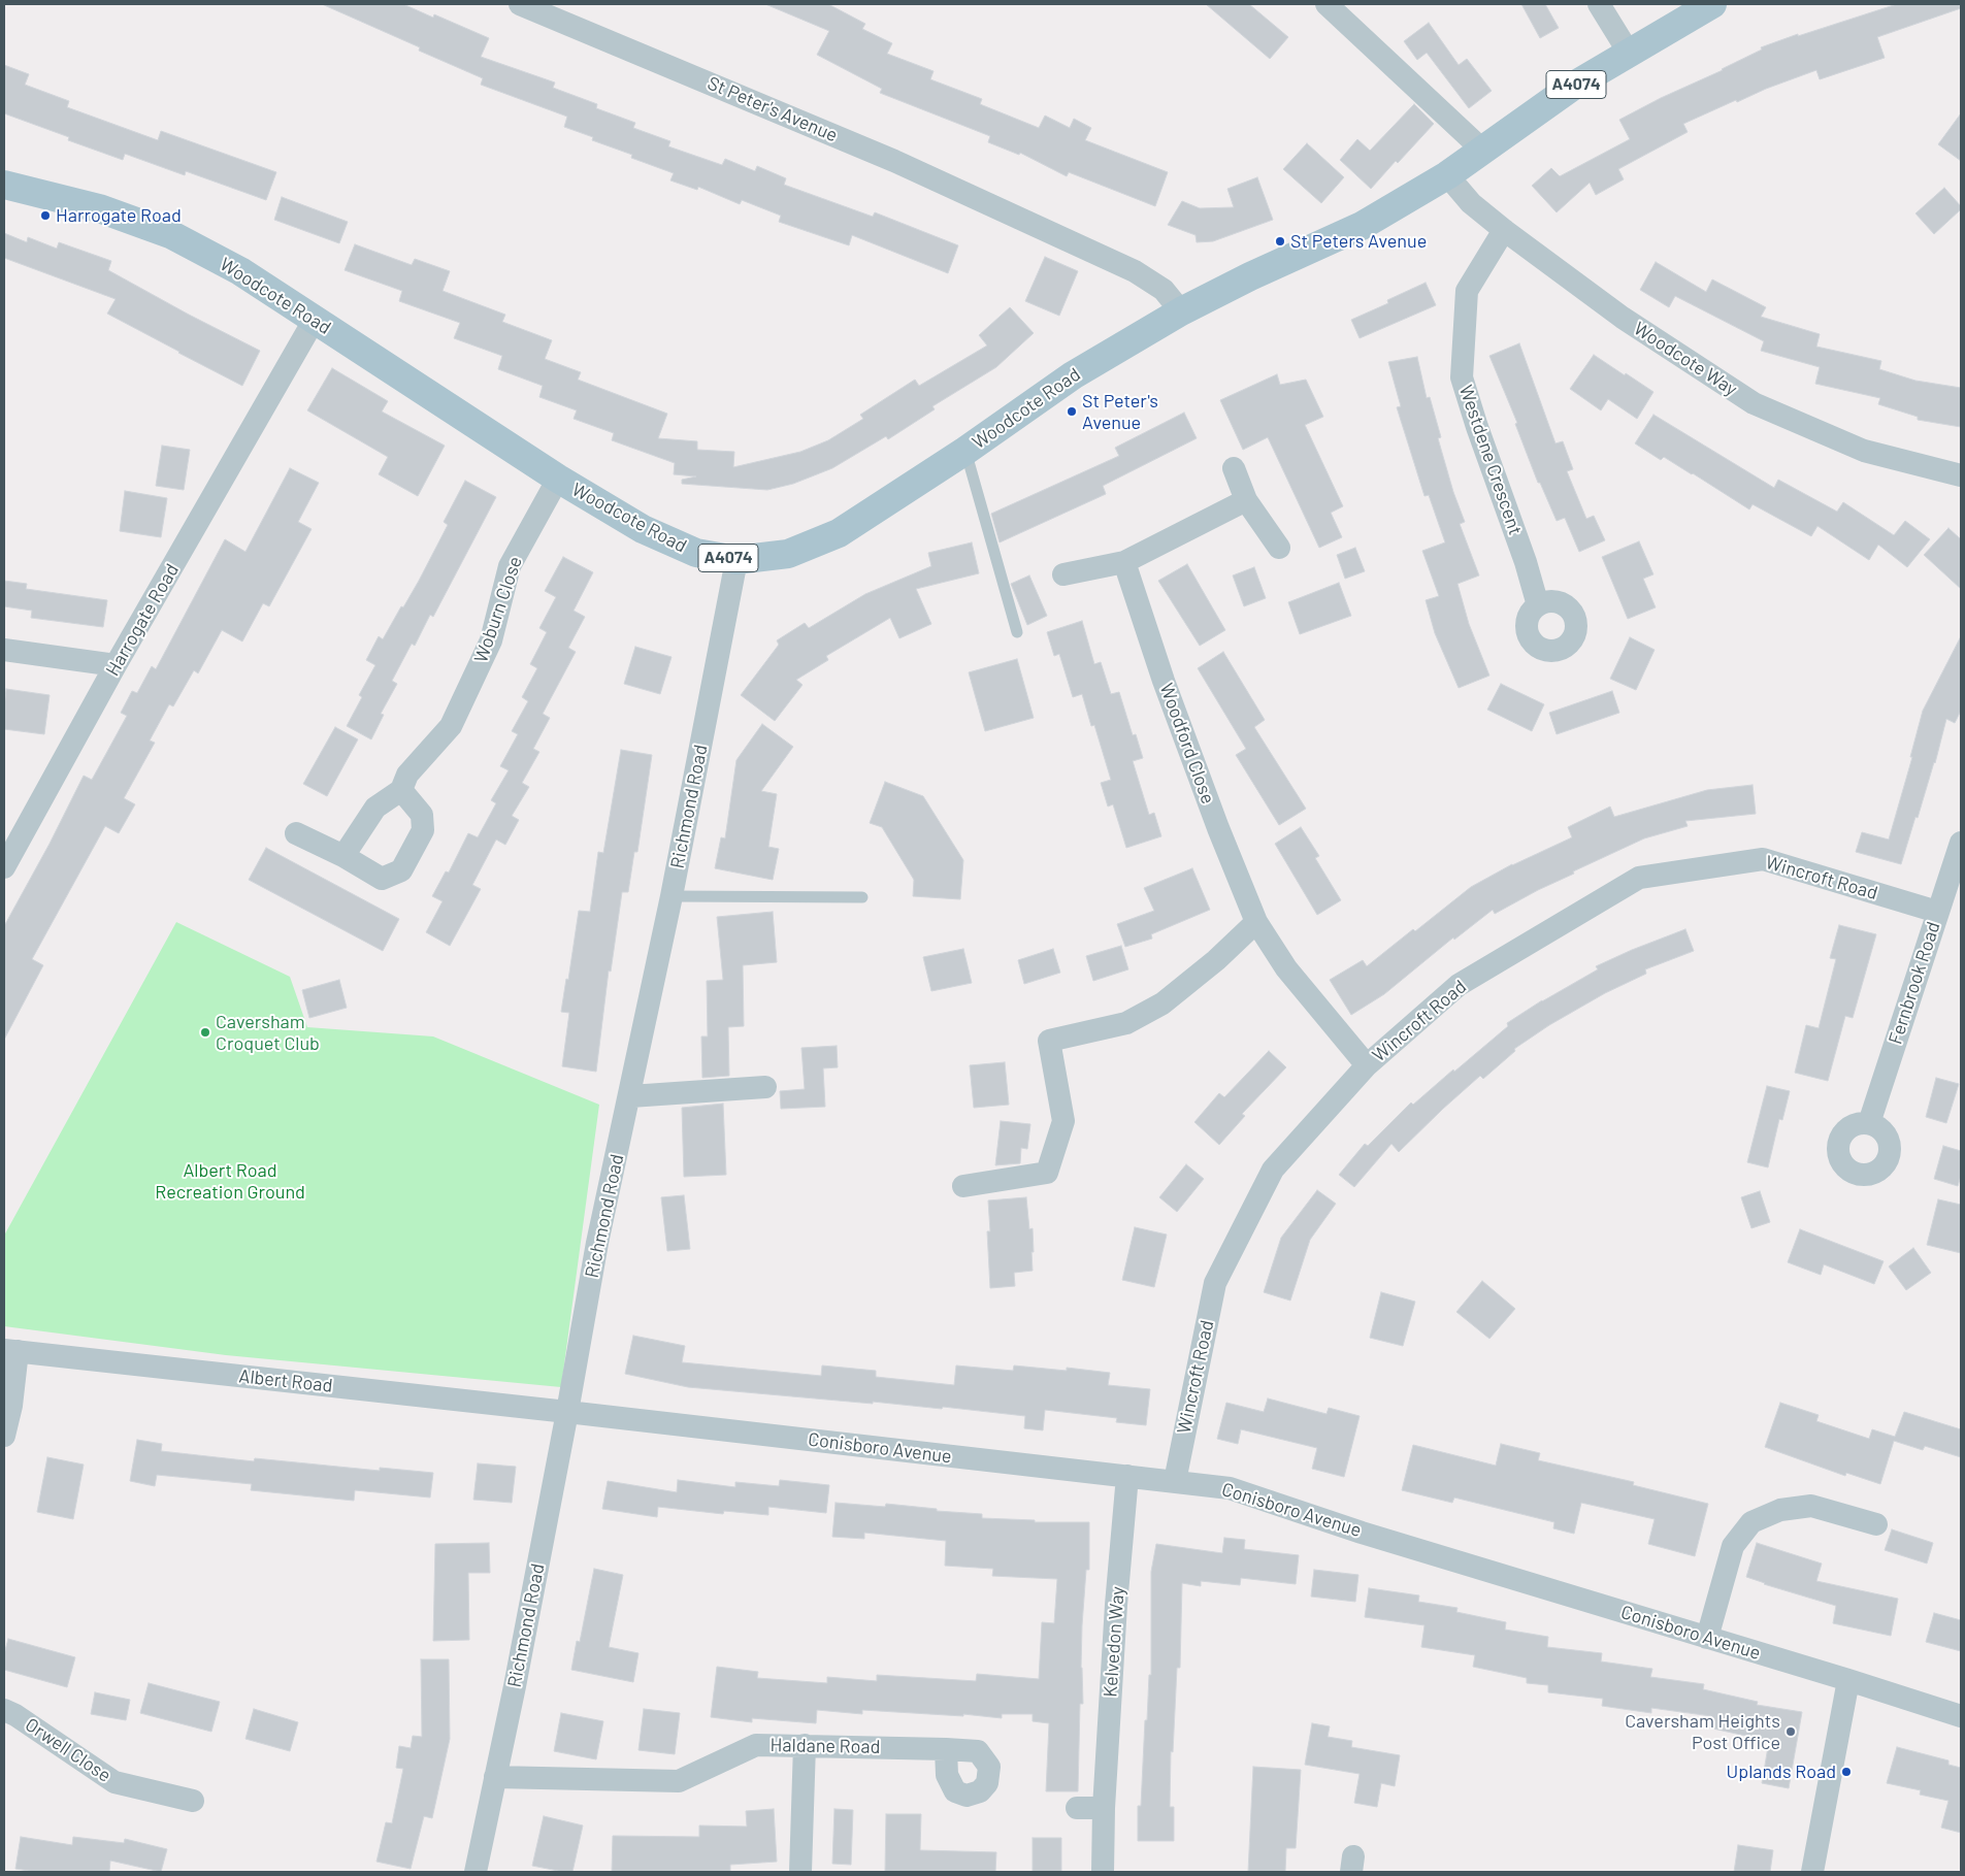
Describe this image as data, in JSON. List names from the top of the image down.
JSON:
{
  "streets": {
    "main road": ["A4074", "Woodcote Road"],
    "street": [
      "St Peter's Avenue",
      "Woodcote Way",
      "Westdene Crescent",
      "Woburn Close",
      "Harrogate Road",
      "Woodford Close",
      "Richmond Road",
      "Wincroft Road",
      "Fernbrook Road",
      "Albert Road",
      "Conisboro Avenue",
      "Kelvedon Way",
      "Haldane Road",
      "Orwell Close"
    ]
  },
  "crossings": [
    ["A4074", "Woodcote Road"],
    ["A4074", "Woodcote Way"],
    ["St Peter's Avenue", "Woodcote Road"],
    ["Woodcote Road", "Woodcote Way"],
    ["Woodcote Road", "Woburn Close"],
    ["Woodcote Road", "Harrogate Road"],
    ["Woodcote Road", "Richmond Road"],
    ["Woodcote Way", "Westdene Crescent"],
    ["Woodford Close", "Wincroft Road"],
    ["Richmond Road", "Albert Road"],
    ["Richmond Road", "Conisboro Avenue"],
    ["Richmond Road", "Haldane Road"],
    ["Wincroft Road", "Fernbrook Road"],
    ["Wincroft Road", "Conisboro Avenue"],
    ["Albert Road", "Conisboro Avenue"],
    ["Conisboro Avenue", "Kelvedon Way"]
  ],
  "parks": ["Albert Road Recreation Ground"],
  "places": [
    "Harrogate Road",
    "St Peters Avenue",
    "St Peter's Avenue",
    "Caversham Croquet Club",
    "Caversham Heights Post Office",
    "Uplands Road"
  ]
}
